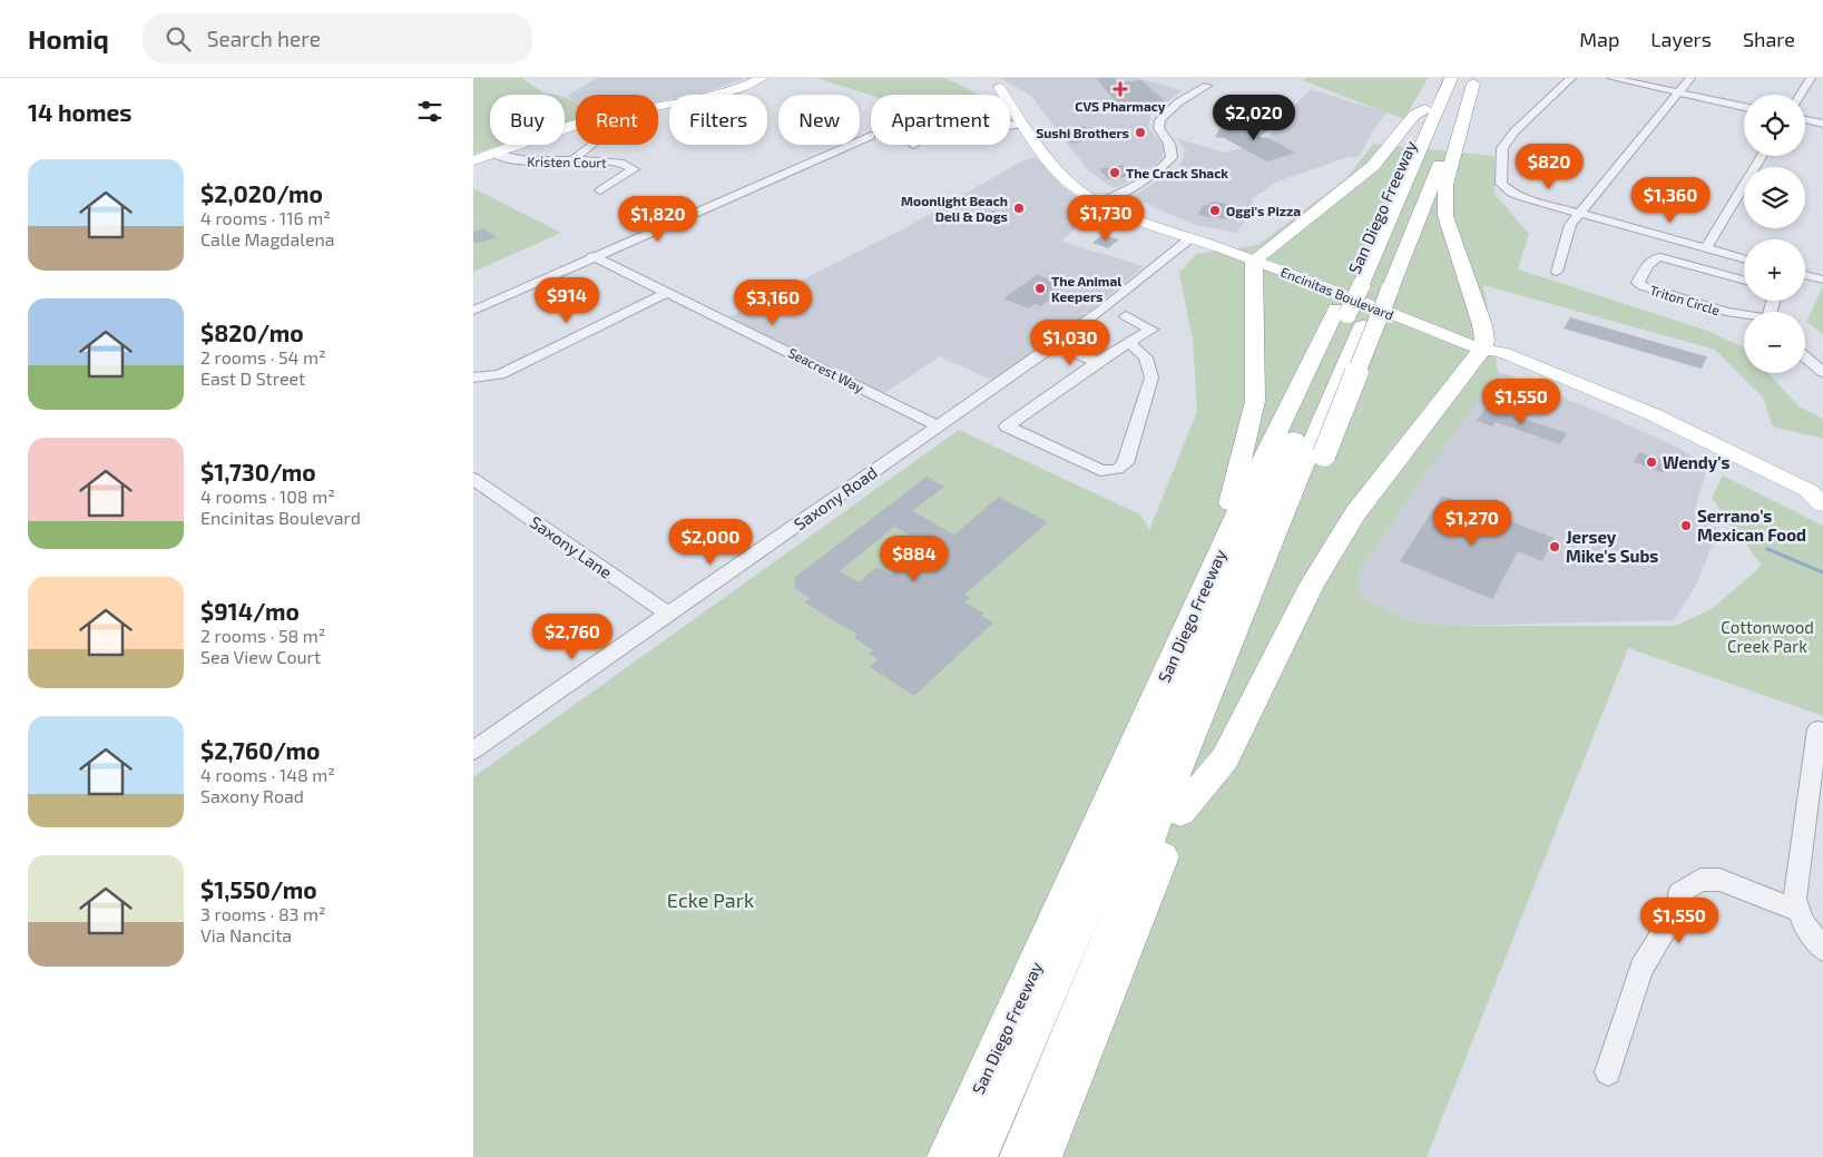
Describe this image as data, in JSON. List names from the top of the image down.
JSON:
{
  "streets": {
    "highway": ["San Diego Freeway"],
    "main road": ["Encinitas Boulevard"],
    "street": [
      "Kristen Court",
      "Triton Circle",
      "Seacrest Way",
      "Saxony Road",
      "Saxony Lane"
    ]
  },
  "crossings": [
    ["Encinitas Boulevard", "Saxony Road"],
    ["Seacrest Way", "Saxony Road"],
    ["Saxony Road", "Saxony Lane"]
  ],
  "parks": ["Cottonwood Creek Park", "Ecke Park"],
  "places": {
    "health": ["CVS Pharmacy"],
    "other": [
      "Sushi Brothers",
      "The Crack Shack",
      "Moonlight Beach Deli & Dogs",
      "Oggi's Pizza",
      "The Animal Keepers",
      "Wendy's",
      "Serrano's Mexican Food",
      "Jersey Mike's Subs"
    ]
  },
  "page": {
    "header": "Homiq",
    "search": "Search here",
    "nav": ["Map", "Layers", "Share"],
    "heading": "14 homes",
    "map_buttons": ["+", "−"],
    "price": [
      "$2,020",
      "$820",
      "$1,360",
      "$1,730",
      "$1,820",
      "$914",
      "$3,160",
      "$1,030",
      "$1,550",
      "$1,270",
      "$2,000",
      "$884",
      "$2,760",
      "$1,550"
    ],
    "chip": [
      "Buy",
      "Rent",
      "Filters",
      "New",
      "Apartment"
    ],
    "list": [
      {
        "name": "$2,020/mo",
        "note": "4 rooms · 116 m² · Calle Magdalena"
      },
      {
        "name": "$820/mo",
        "note": "2 rooms · 54 m² · East D Street"
      },
      {
        "name": "$1,730/mo",
        "note": "4 rooms · 108 m² · Encinitas Boulevard"
      },
      {
        "name": "$914/mo",
        "note": "2 rooms · 58 m² · Sea View Court"
      },
      {
        "name": "$2,760/mo",
        "note": "4 rooms · 148 m² · Saxony Road"
      },
      {
        "name": "$1,550/mo",
        "note": "3 rooms · 83 m² · Via Nancita"
      }
    ]
  }
}
